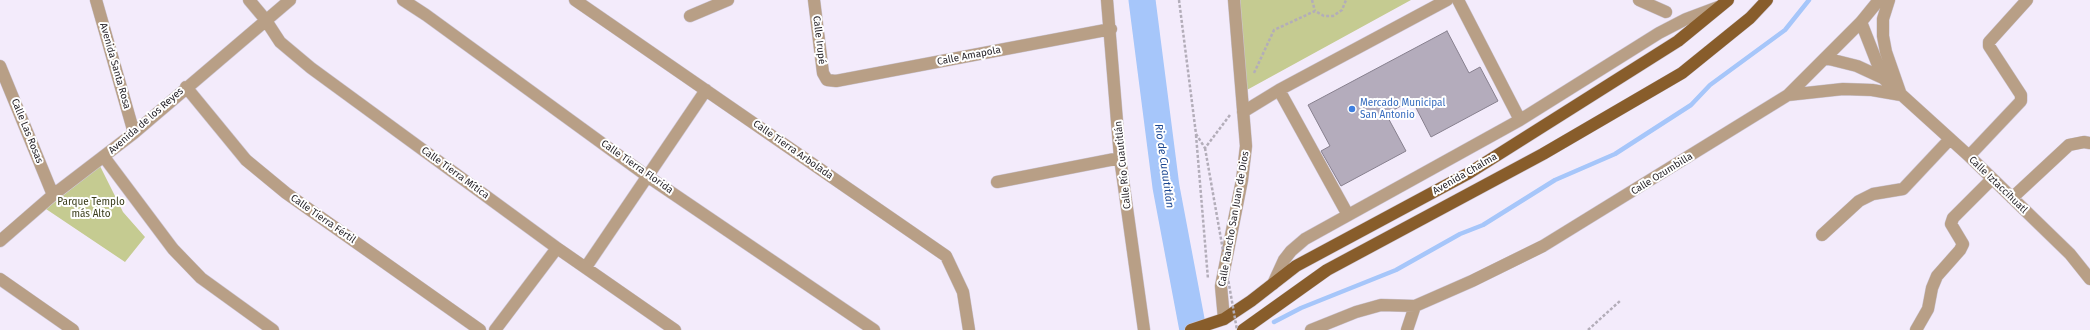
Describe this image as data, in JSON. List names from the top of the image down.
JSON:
{
  "streets": {
    "main road": ["Avenida Chalma"],
    "street": [
      "Calle Irupé",
      "Calle Amapola",
      "Avenida Santa Rosa",
      "Avenida de los Reyes",
      "Calle Las Rosas",
      "Calle Tierra Arbolada",
      "Calle Río Cuautitlán",
      "Calle Tierra Florida",
      "Calle Tierra Mítica",
      "Calle Ozumbilla",
      "Calle Iztaccíhuatl",
      "Calle Tierra Fértil",
      "Calle Rancho San Juan de Dios"
    ]
  },
  "crossings": [
    ["Calle Irupé", "Calle Amapola"],
    ["Calle Amapola", "Calle Río Cuautitlán"],
    ["Avenida Santa Rosa", "Avenida de los Reyes"],
    ["Avenida de los Reyes", "Calle Las Rosas"],
    ["Avenida de los Reyes", "Calle Tierra Mítica"],
    ["Avenida de los Reyes", "Calle Tierra Fértil"],
    ["Avenida Chalma", "Calle Rancho San Juan de Dios"],
    ["Calle Ozumbilla", "Calle Iztaccíhuatl"]
  ],
  "water": ["Rio de Cuautitlán"],
  "parks": ["Parque Templo más Alto"],
  "places": ["Mercado Municipal San Antonio"]
}
